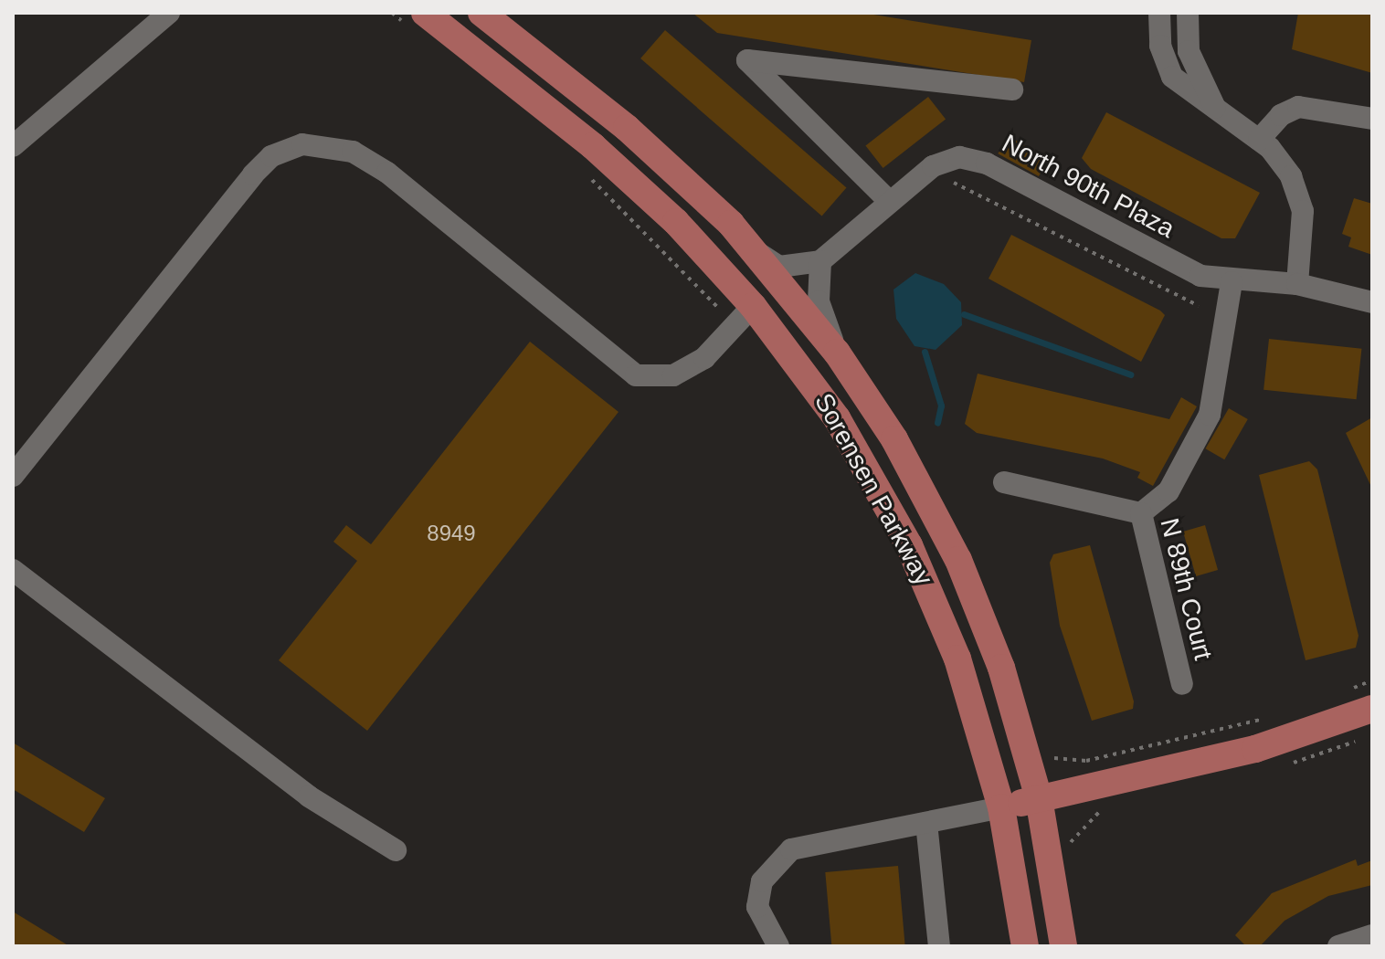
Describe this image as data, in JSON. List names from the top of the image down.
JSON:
{
  "streets": {
    "main road": ["Sorensen Parkway"],
    "street": ["North 90th Plaza", "N 89th Court"]
  },
  "house_numbers": ["8949"]
}
